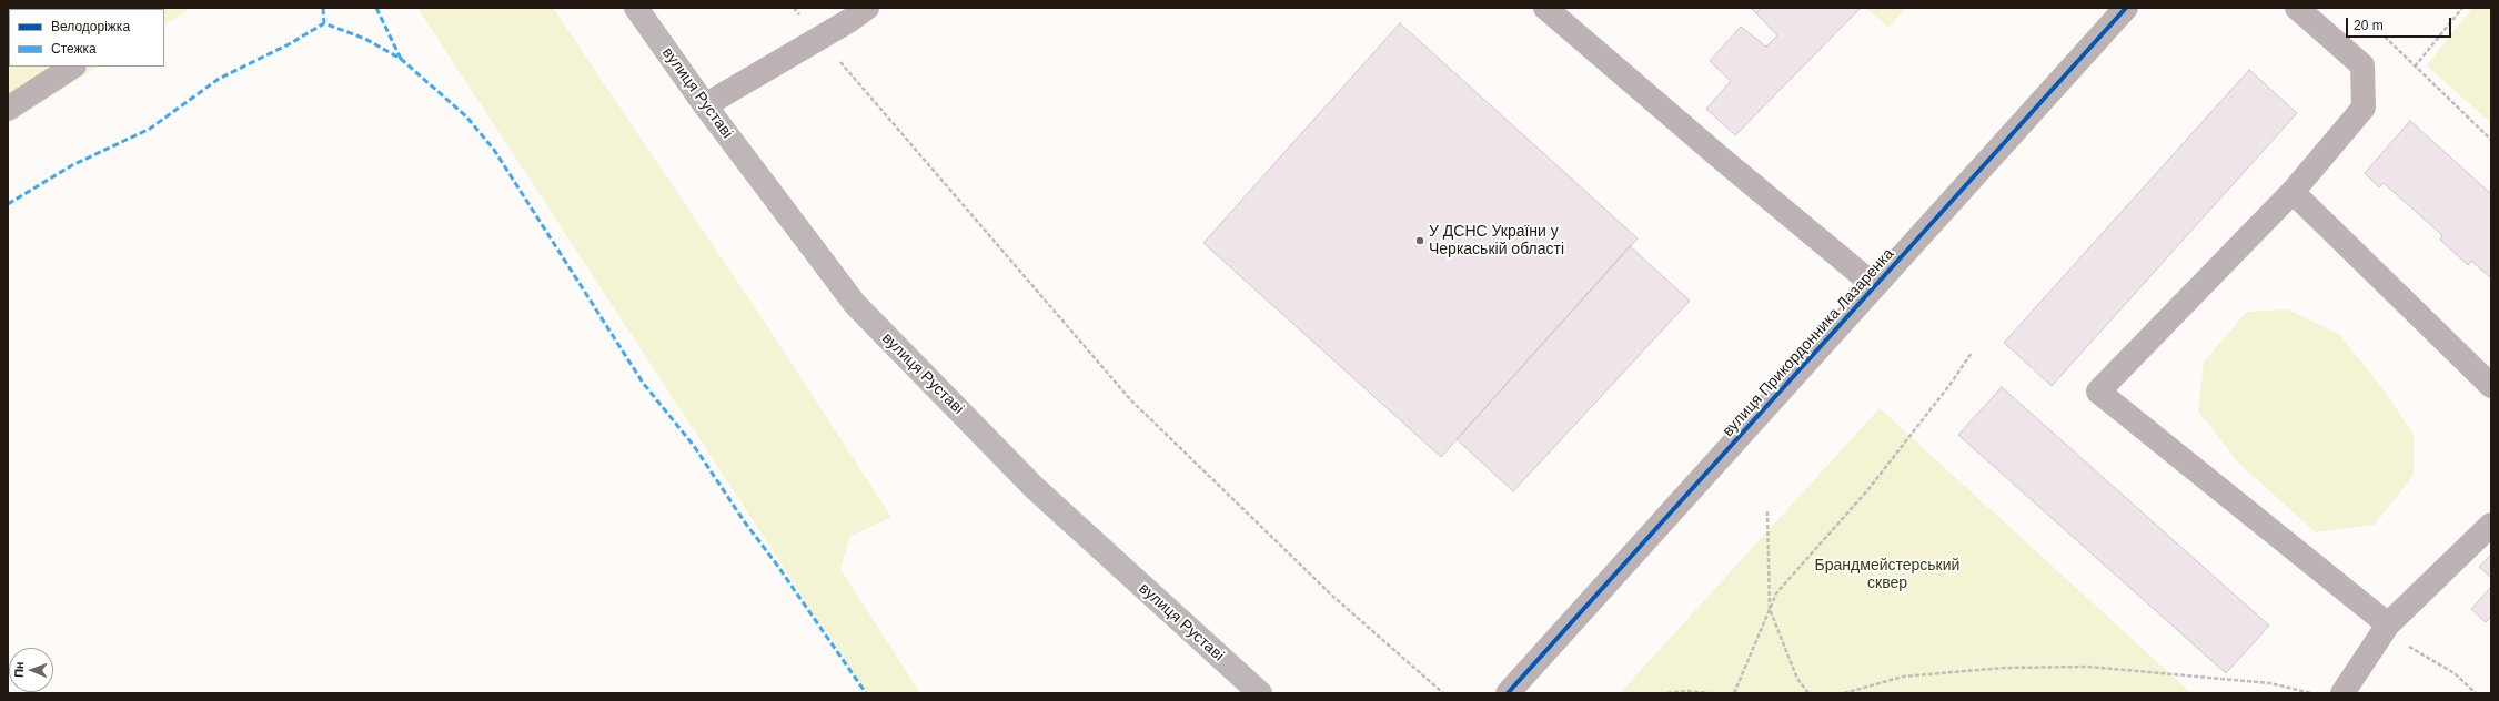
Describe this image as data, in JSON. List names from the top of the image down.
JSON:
{
  "streets": {
    "main road": ["вулиця Руставі"],
    "street": ["вулиця Прикордонника Лазаренка"]
  },
  "parks": ["Брандмейстерський сквер"],
  "places": ["У ДСНС України у Черкаській області"],
  "legend": ["Велодоріжка", "Стежка"],
  "scale_bar": "20 m",
  "north": "left"
}
